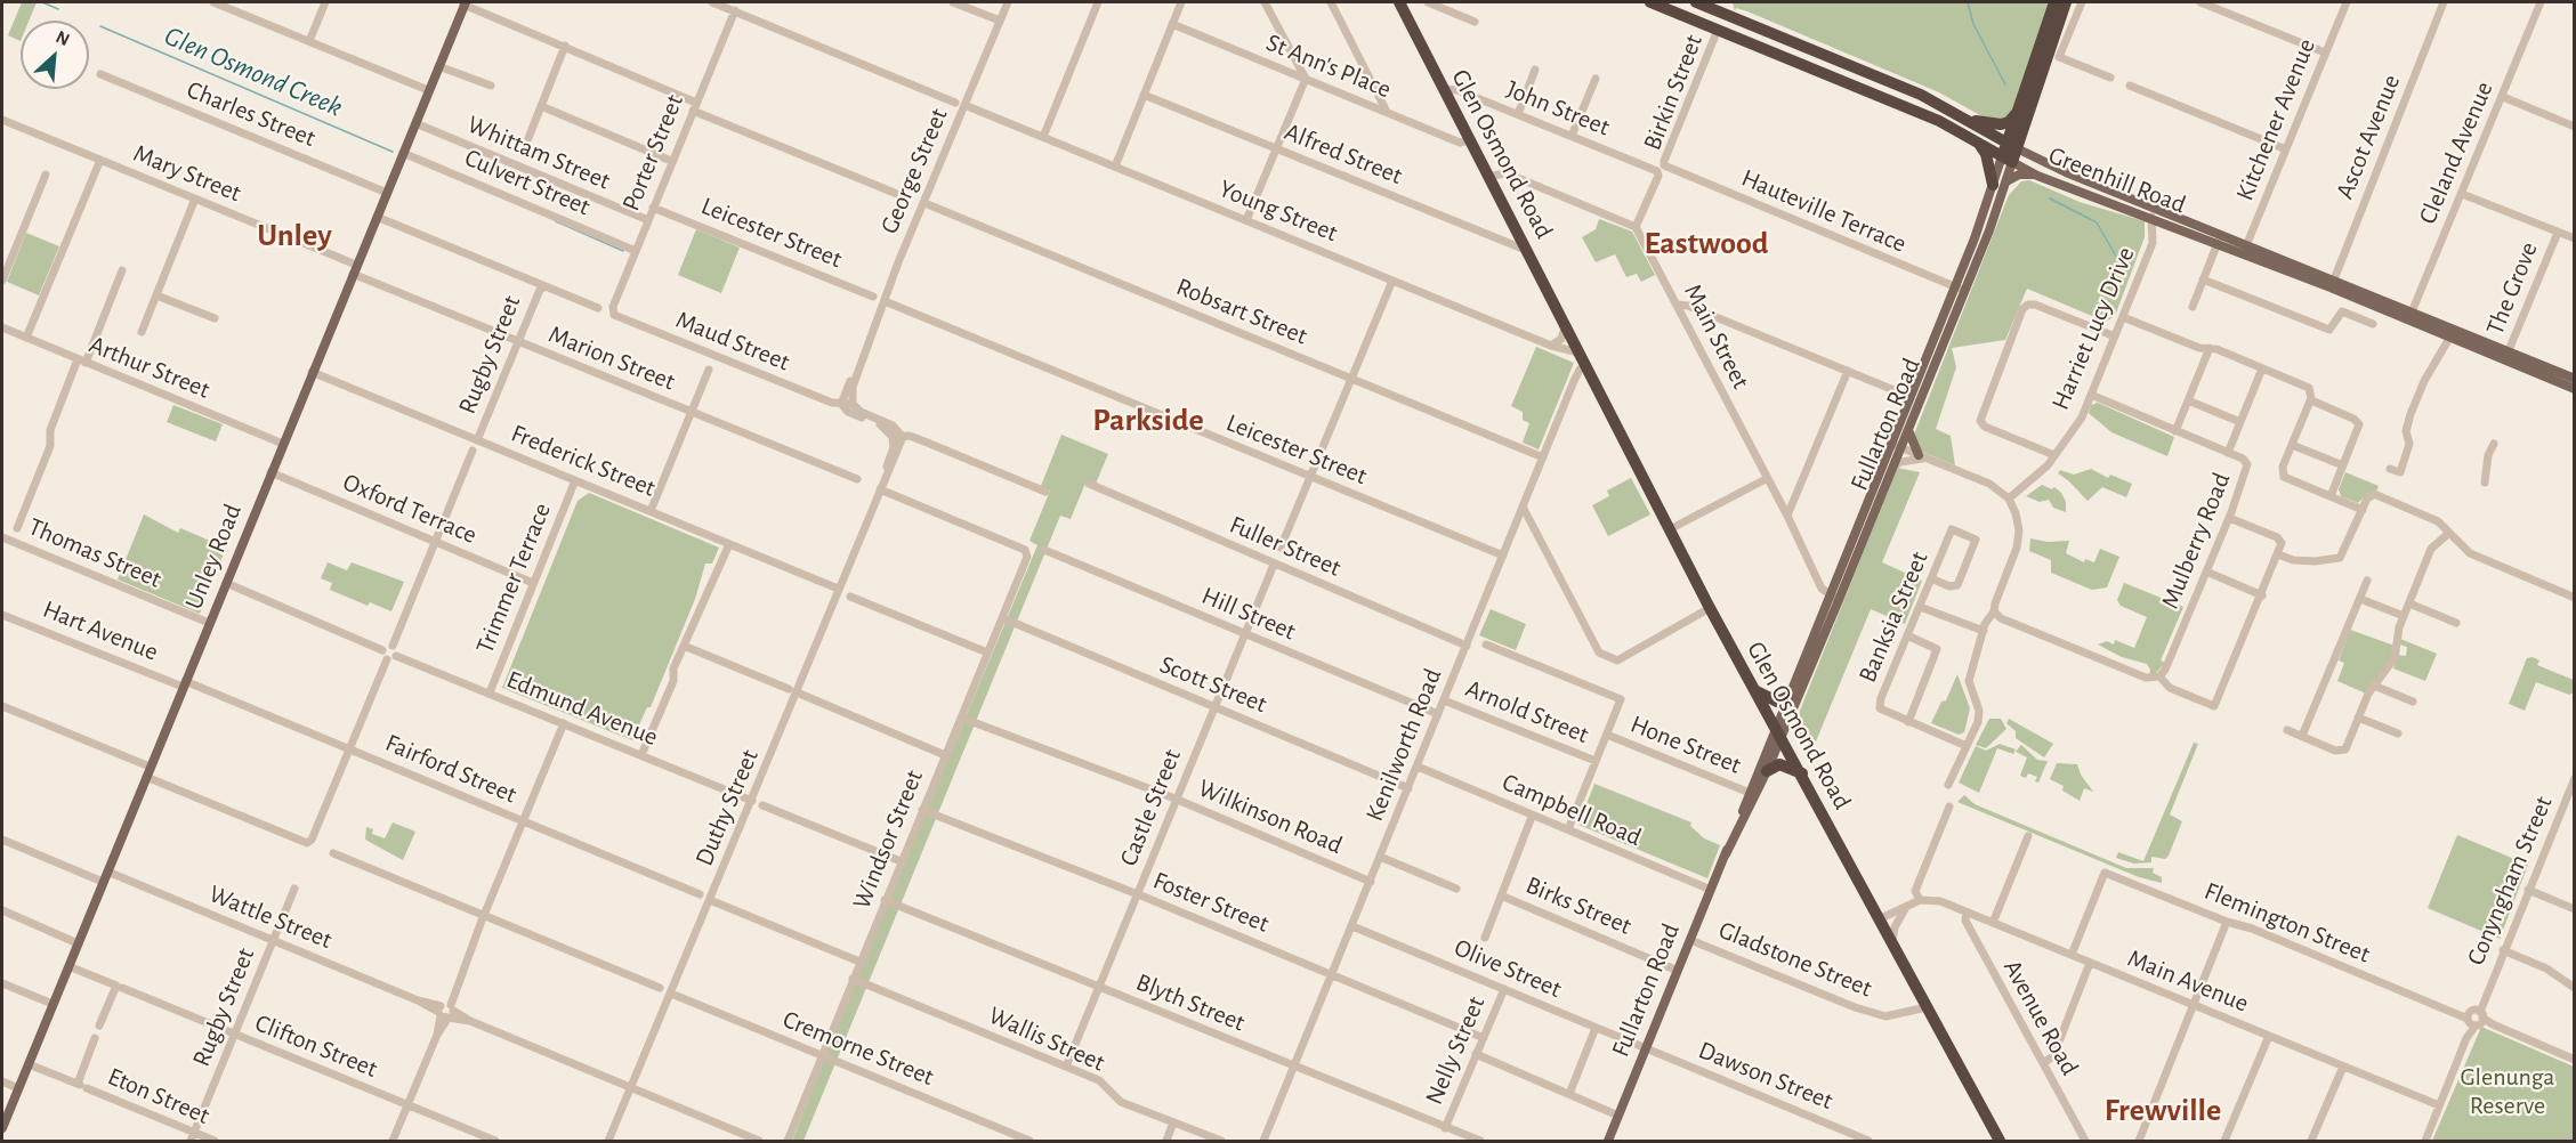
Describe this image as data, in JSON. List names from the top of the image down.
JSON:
{
  "streets": {
    "highway": ["Glen Osmond Road", "Greenhill Road", "Fullarton Road"],
    "main road": ["Unley Road"],
    "street": [
      "St Ann's Place",
      "Birkin Street",
      "John Street",
      "Charles Street",
      "Kitchener Avenue",
      "Ascot Avenue",
      "Whittam Street",
      "Porter Street",
      "Cleland Avenue",
      "Alfred Street",
      "George Street",
      "Mary Street",
      "Culvert Street",
      "Young Street",
      "Hauteville Terrace",
      "Leicester Street",
      "The Grove",
      "Robsart Street",
      "Harriet Lucy Drive",
      "Main Street",
      "Maud Street",
      "Rugby Street",
      "Marion Street",
      "Arthur Street",
      "Frederick Street",
      "Oxford Terrace",
      "Mulberry Road",
      "Fuller Street",
      "Thomas Street",
      "Trimmer Terrace",
      "Hill Street",
      "Banksia Street",
      "Hart Avenue",
      "Scott Street",
      "Edmund Avenue",
      "Arnold Street",
      "Kenilworth Road",
      "Hone Street",
      "Fairford Street",
      "Duthy Street",
      "Castle Street",
      "Campbell Road",
      "Wilkinson Road",
      "Windsor Street",
      "Conyngham Street",
      "Foster Street",
      "Birks Street",
      "Wattle Street",
      "Flemington Street",
      "Gladstone Street",
      "Olive Street",
      "Main Avenue",
      "Blyth Street",
      "Avenue Road",
      "Wallis Street",
      "Clifton Street",
      "Cremorne Street",
      "Nelly Street",
      "Dawson Street",
      "Eton Street"
    ]
  },
  "crossings": [
    ["St Ann's Place", "Glen Osmond Road"],
    ["Birkin Street", "John Street"],
    ["Birkin Street", "Greenhill Road"],
    ["Birkin Street", "Hauteville Terrace"],
    ["Birkin Street", "Main Street"],
    ["John Street", "Glen Osmond Road"],
    ["Charles Street", "Unley Road"],
    ["Kitchener Avenue", "Greenhill Road"],
    ["Ascot Avenue", "Greenhill Road"],
    ["Whittam Street", "Porter Street"],
    ["Whittam Street", "Unley Road"],
    ["Porter Street", "Culvert Street"],
    ["Porter Street", "Young Street"],
    ["Porter Street", "Leicester Street"],
    ["Porter Street", "Maud Street"],
    ["Cleland Avenue", "Greenhill Road"],
    ["Alfred Street", "Glen Osmond Road"],
    ["Glen Osmond Road", "Young Street"],
    ["Glen Osmond Road", "Fullarton Road"],
    ["Glen Osmond Road", "Kenilworth Road"],
    ["Glen Osmond Road", "Gladstone Street"],
    ["George Street", "Young Street"],
    ["George Street", "Leicester Street"],
    ["George Street", "Robsart Street"],
    ["George Street", "Maud Street"],
    ["Mary Street", "Marion Street"],
    ["Mary Street", "Unley Road"],
    ["Greenhill Road", "The Grove"],
    ["Greenhill Road", "Harriet Lucy Drive"],
    ["Greenhill Road", "Fullarton Road"],
    ["Culvert Street", "Unley Road"],
    ["Hauteville Terrace", "Fullarton Road"],
    ["Leicester Street", "Kenilworth Road"],
    ["Robsart Street", "Kenilworth Road"],
    ["Harriet Lucy Drive", "Mulberry Road"],
    ["Main Street", "Fullarton Road"],
    ["Maud Street", "Duthy Street"],
    ["Rugby Street", "Marion Street"],
    ["Rugby Street", "Frederick Street"],
    ["Rugby Street", "Oxford Terrace"],
    ["Rugby Street", "Wattle Street"],
    ["Rugby Street", "Clifton Street"],
    ["Rugby Street", "Eton Street"],
    ["Marion Street", "Unley Road"],
    ["Arthur Street", "Unley Road"],
    ["Fullarton Road", "Hone Street"],
    ["Fullarton Road", "Campbell Road"],
    ["Fullarton Road", "Birks Street"],
    ["Fullarton Road", "Gladstone Street"],
    ["Fullarton Road", "Olive Street"],
    ["Fullarton Road", "Dawson Street"],
    ["Frederick Street", "Unley Road"],
    ["Frederick Street", "Trimmer Terrace"],
    ["Frederick Street", "Duthy Street"],
    ["Oxford Terrace", "Unley Road"],
    ["Oxford Terrace", "Trimmer Terrace"],
    ["Fuller Street", "Kenilworth Road"],
    ["Fuller Street", "Castle Street"],
    ["Thomas Street", "Unley Road"],
    ["Unley Road", "Hart Avenue"],
    ["Unley Road", "Fairford Street"],
    ["Unley Road", "Wattle Street"],
    ["Unley Road", "Clifton Street"],
    ["Unley Road", "Eton Street"],
    ["Trimmer Terrace", "Edmund Avenue"],
    ["Hill Street", "Kenilworth Road"],
    ["Hill Street", "Castle Street"],
    ["Hart Avenue", "Fairford Street"],
    ["Scott Street", "Kenilworth Road"],
    ["Scott Street", "Castle Street"],
    ["Scott Street", "Windsor Street"],
    ["Edmund Avenue", "Duthy Street"],
    ["Arnold Street", "Kenilworth Road"],
    ["Kenilworth Road", "Campbell Road"],
    ["Kenilworth Road", "Wilkinson Road"],
    ["Kenilworth Road", "Foster Street"],
    ["Kenilworth Road", "Olive Street"],
    ["Kenilworth Road", "Blyth Street"],
    ["Duthy Street", "Windsor Street"],
    ["Duthy Street", "Wattle Street"],
    ["Duthy Street", "Cremorne Street"],
    ["Castle Street", "Wilkinson Road"],
    ["Castle Street", "Foster Street"],
    ["Castle Street", "Blyth Street"],
    ["Castle Street", "Wallis Street"],
    ["Wilkinson Road", "Windsor Street"],
    ["Windsor Street", "Foster Street"],
    ["Windsor Street", "Blyth Street"],
    ["Windsor Street", "Wallis Street"],
    ["Windsor Street", "Cremorne Street"],
    ["Conyngham Street", "Flemington Street"],
    ["Conyngham Street", "Main Avenue"],
    ["Foster Street", "Nelly Street"],
    ["Flemington Street", "Main Avenue"],
    ["Olive Street", "Nelly Street"],
    ["Olive Street", "Dawson Street"],
    ["Main Avenue", "Avenue Road"],
    ["Blyth Street", "Nelly Street"]
  ],
  "districts": [
    "Unley",
    "Eastwood",
    "Parkside",
    "Frewville"
  ],
  "water": ["Glen Osmond Creek"],
  "parks": ["Glenunga Reserve"],
  "north": "top right"
}
